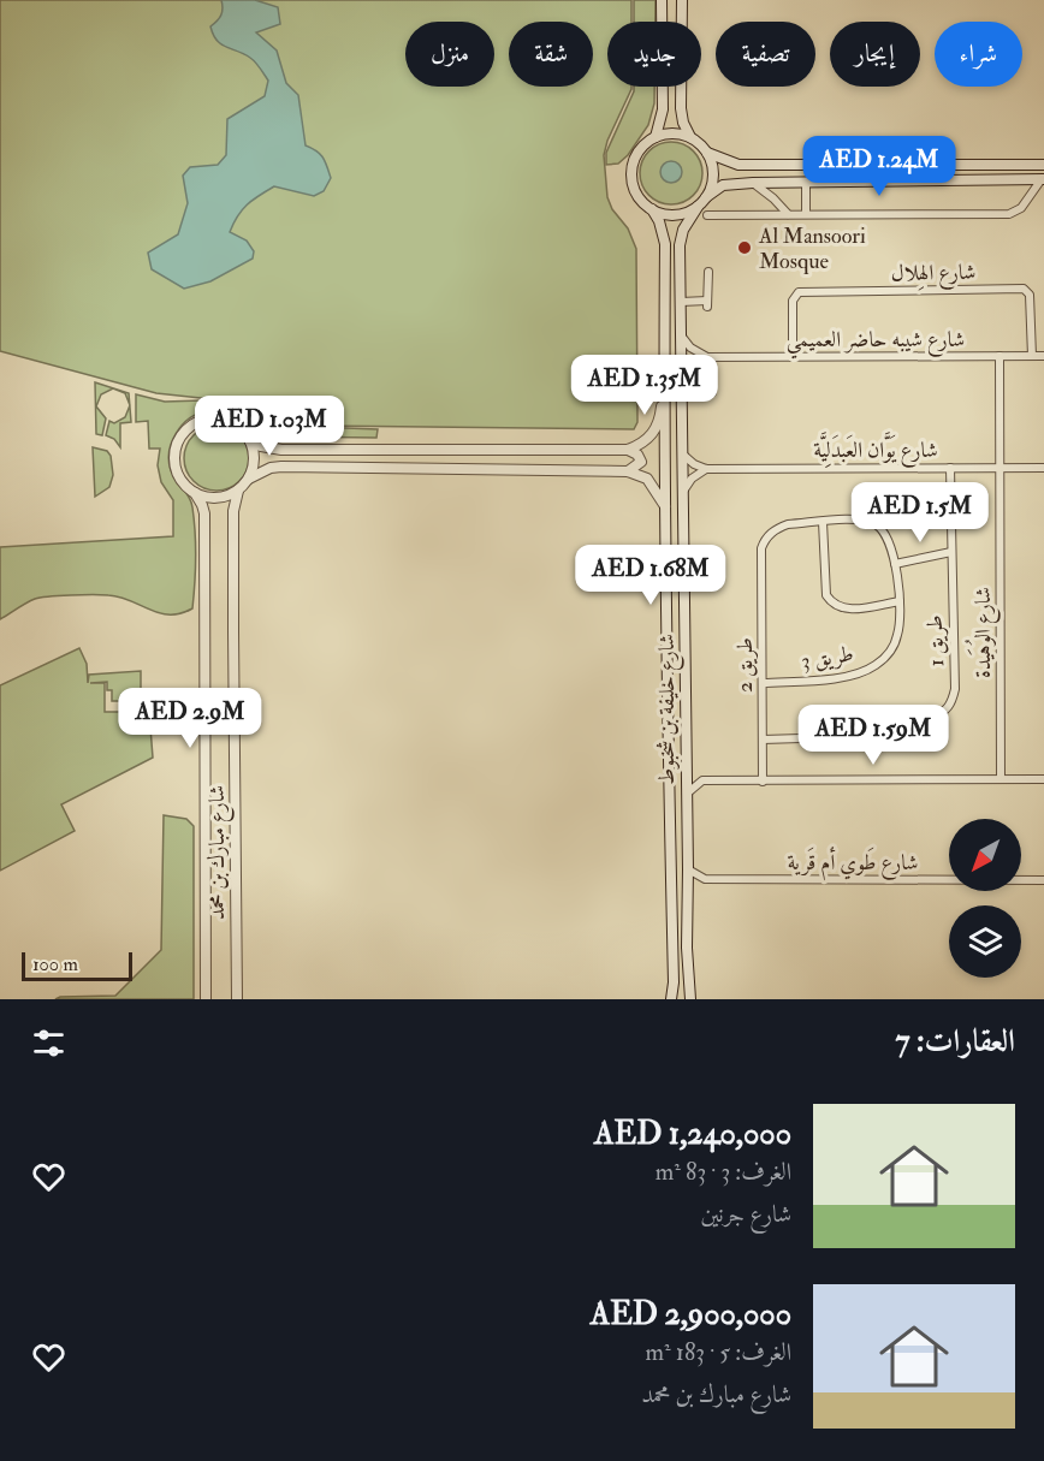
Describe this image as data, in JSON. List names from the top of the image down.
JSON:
{
  "streets": {
    "main road": ["شارع خليفة بن شخبوط"],
    "street": [
      "شارع الهِلال",
      "شارع شيبه حاضر العميمي",
      "شارع يَوَّان العَبدَلِيَّة",
      "شارع الوُهَيدة",
      "طريق 1",
      "طريق 3",
      "طريق 2",
      "شارع مبارك بن محمد",
      "شارع طَوي أم قَرية"
    ]
  },
  "crossings": [
    ["شارع الهِلال", "شارع شيبه حاضر العميمي"],
    ["شارع شيبه حاضر العميمي", "شارع الوُهَيدة"],
    ["شارع يَوَّان العَبدَلِيَّة", "شارع الوُهَيدة"],
    ["شارع يَوَّان العَبدَلِيَّة", "طريق 1"],
    ["طريق 1", "طريق 2"],
    ["طريق 3", "طريق 2"],
    ["شارع خليفة بن شخبوط", "شارع طَوي أم قَرية"]
  ],
  "places": ["Al Mansoori Mosque"],
  "scale_bar": "100 m",
  "north": "bottom left",
  "page": {
    "chip": [
      "شراء",
      "إيجار",
      "تصفية",
      "جديد",
      "شقة",
      "منزل"
    ],
    "price": [
      "AED 1.24M",
      "AED 1.35M",
      "AED 1.03M",
      "AED 1.5M",
      "AED 1.68M",
      "AED 2.9M",
      "AED 1.59M"
    ],
    "scale": "100 m",
    "heading": "العقارات: 7",
    "list": [
      {
        "name": "AED 1,240,000",
        "note": "الغرف: 3 · 83 m² · شارع جرنين"
      },
      {
        "name": "AED 2,900,000",
        "note": "الغرف: 5 · 183 m² · شارع مبارك بن محمد"
      }
    ]
  }
}
